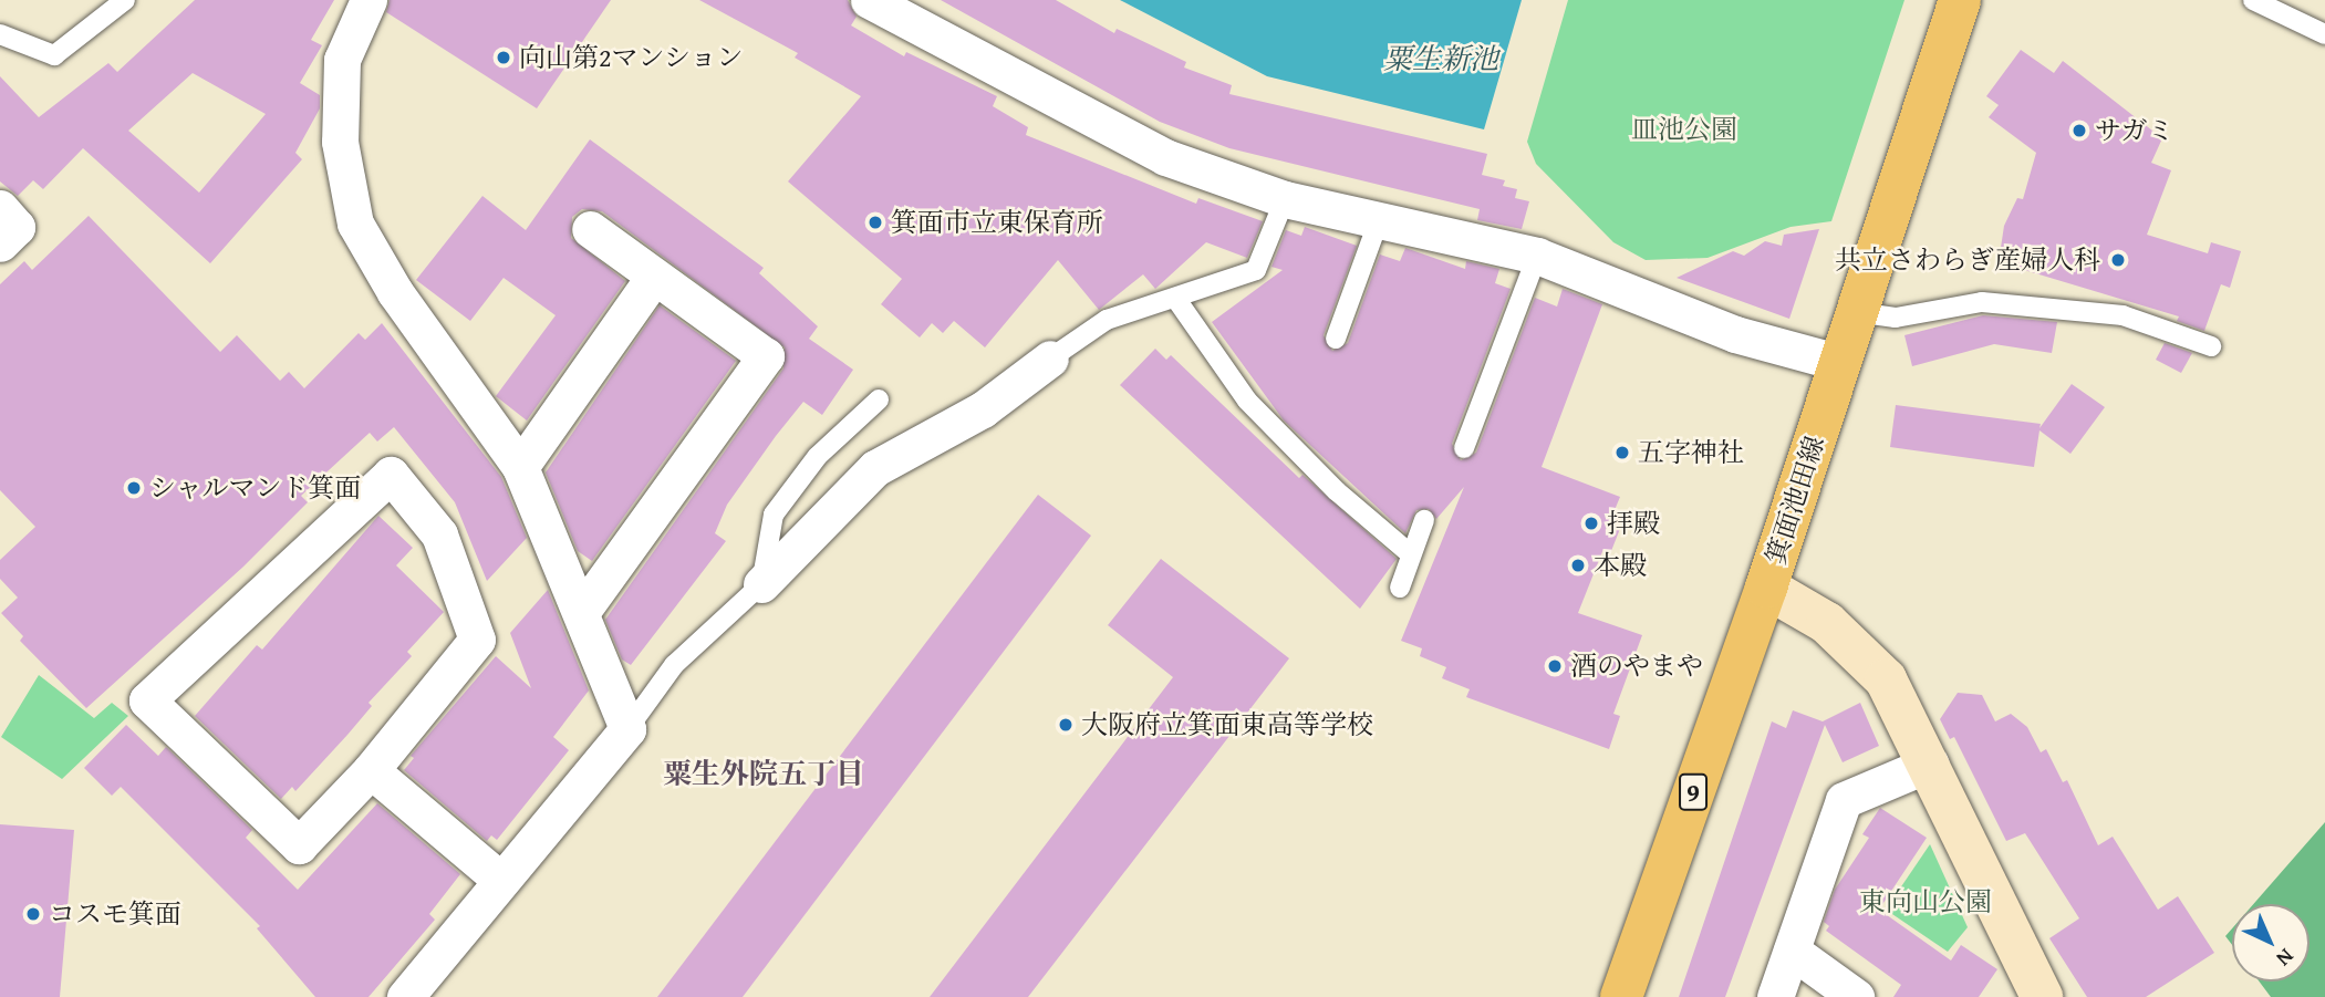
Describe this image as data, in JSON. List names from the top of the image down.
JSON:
{
  "streets": {
    "main road": ["箕面池田線", "9"]
  },
  "districts": ["粟生外院五丁目"],
  "water": ["粟生新池"],
  "parks": ["皿池公園", "東向山公園"],
  "places": [
    "向山第2マンション",
    "サガミ",
    "箕面市立東保育所",
    "共立さわらぎ産婦人科",
    "五字神社",
    "シャルマンド箕面",
    "拝殿",
    "本殿",
    "酒のやまや",
    "大阪府立箕面東高等学校",
    "コスモ箕面"
  ],
  "north": "bottom right"
}
